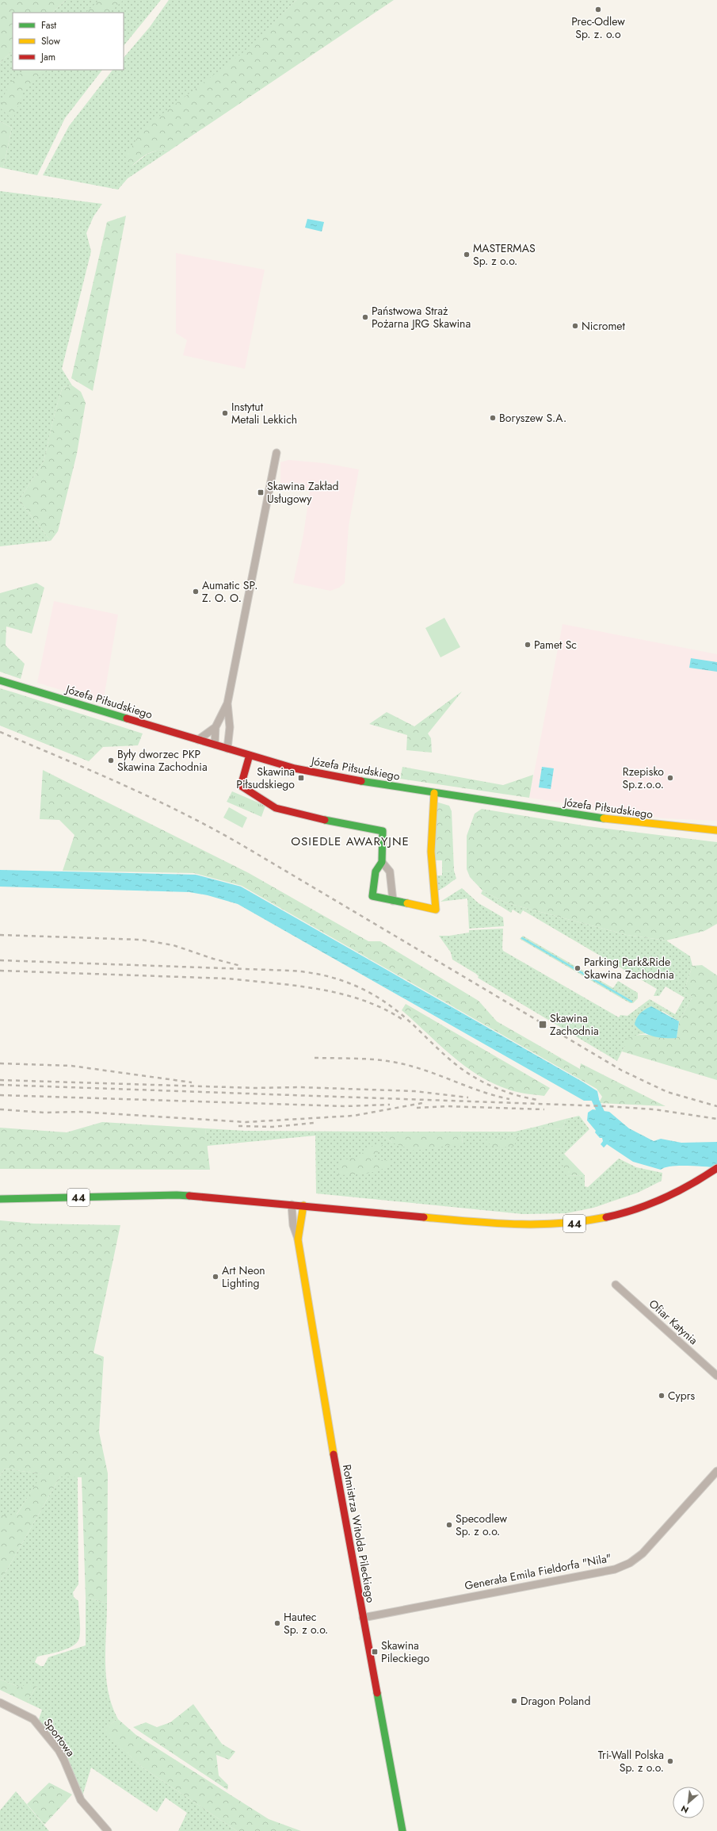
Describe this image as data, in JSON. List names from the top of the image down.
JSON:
{
  "streets": {
    "main road": ["Józefa Piłsudskiego", "44", "Rotmistrza Witolda Pileckiego"],
    "street": ["Ofiar Katynia", "Generała Emila Fieldorfa \"Nila\"", "Sportowa"]
  },
  "crossings": [
    ["44", "Rotmistrza Witolda Pileckiego"],
    ["Rotmistrza Witolda Pileckiego", "Generała Emila Fieldorfa \"Nila\""]
  ],
  "districts": ["OSIEDLE AWARYJNE"],
  "places": {
    "other": [
      "Prec-Odlew Sp. z. o.o",
      "MASTERMAS Sp. z o.o.",
      "Państwowa Straż Pożarna JRG Skawina",
      "Nicromet",
      "Instytut Metali Lekkich",
      "Boryszew S.A.",
      "Aumatic SP. Z. O. O.",
      "Pamet Sc",
      "Były dworzec PKP Skawina Zachodnia",
      "Rzepisko Sp.z.o.o.",
      "Parking Park&Ride Skawina Zachodnia",
      "Art Neon Lighting",
      "Cyprs",
      "Specodlew Sp. z o.o.",
      "Hautec Sp. z o.o.",
      "Dragon Poland",
      "Tri-Wall Polska Sp. z o.o."
    ],
    "transit": [
      "Skawina Zakład Usługowy",
      "Skawina Piłsudskiego",
      "Skawina Zachodnia",
      "Skawina Pileckiego"
    ]
  },
  "legend": ["Fast", "Slow", "Jam"],
  "north": "bottom left"
}
